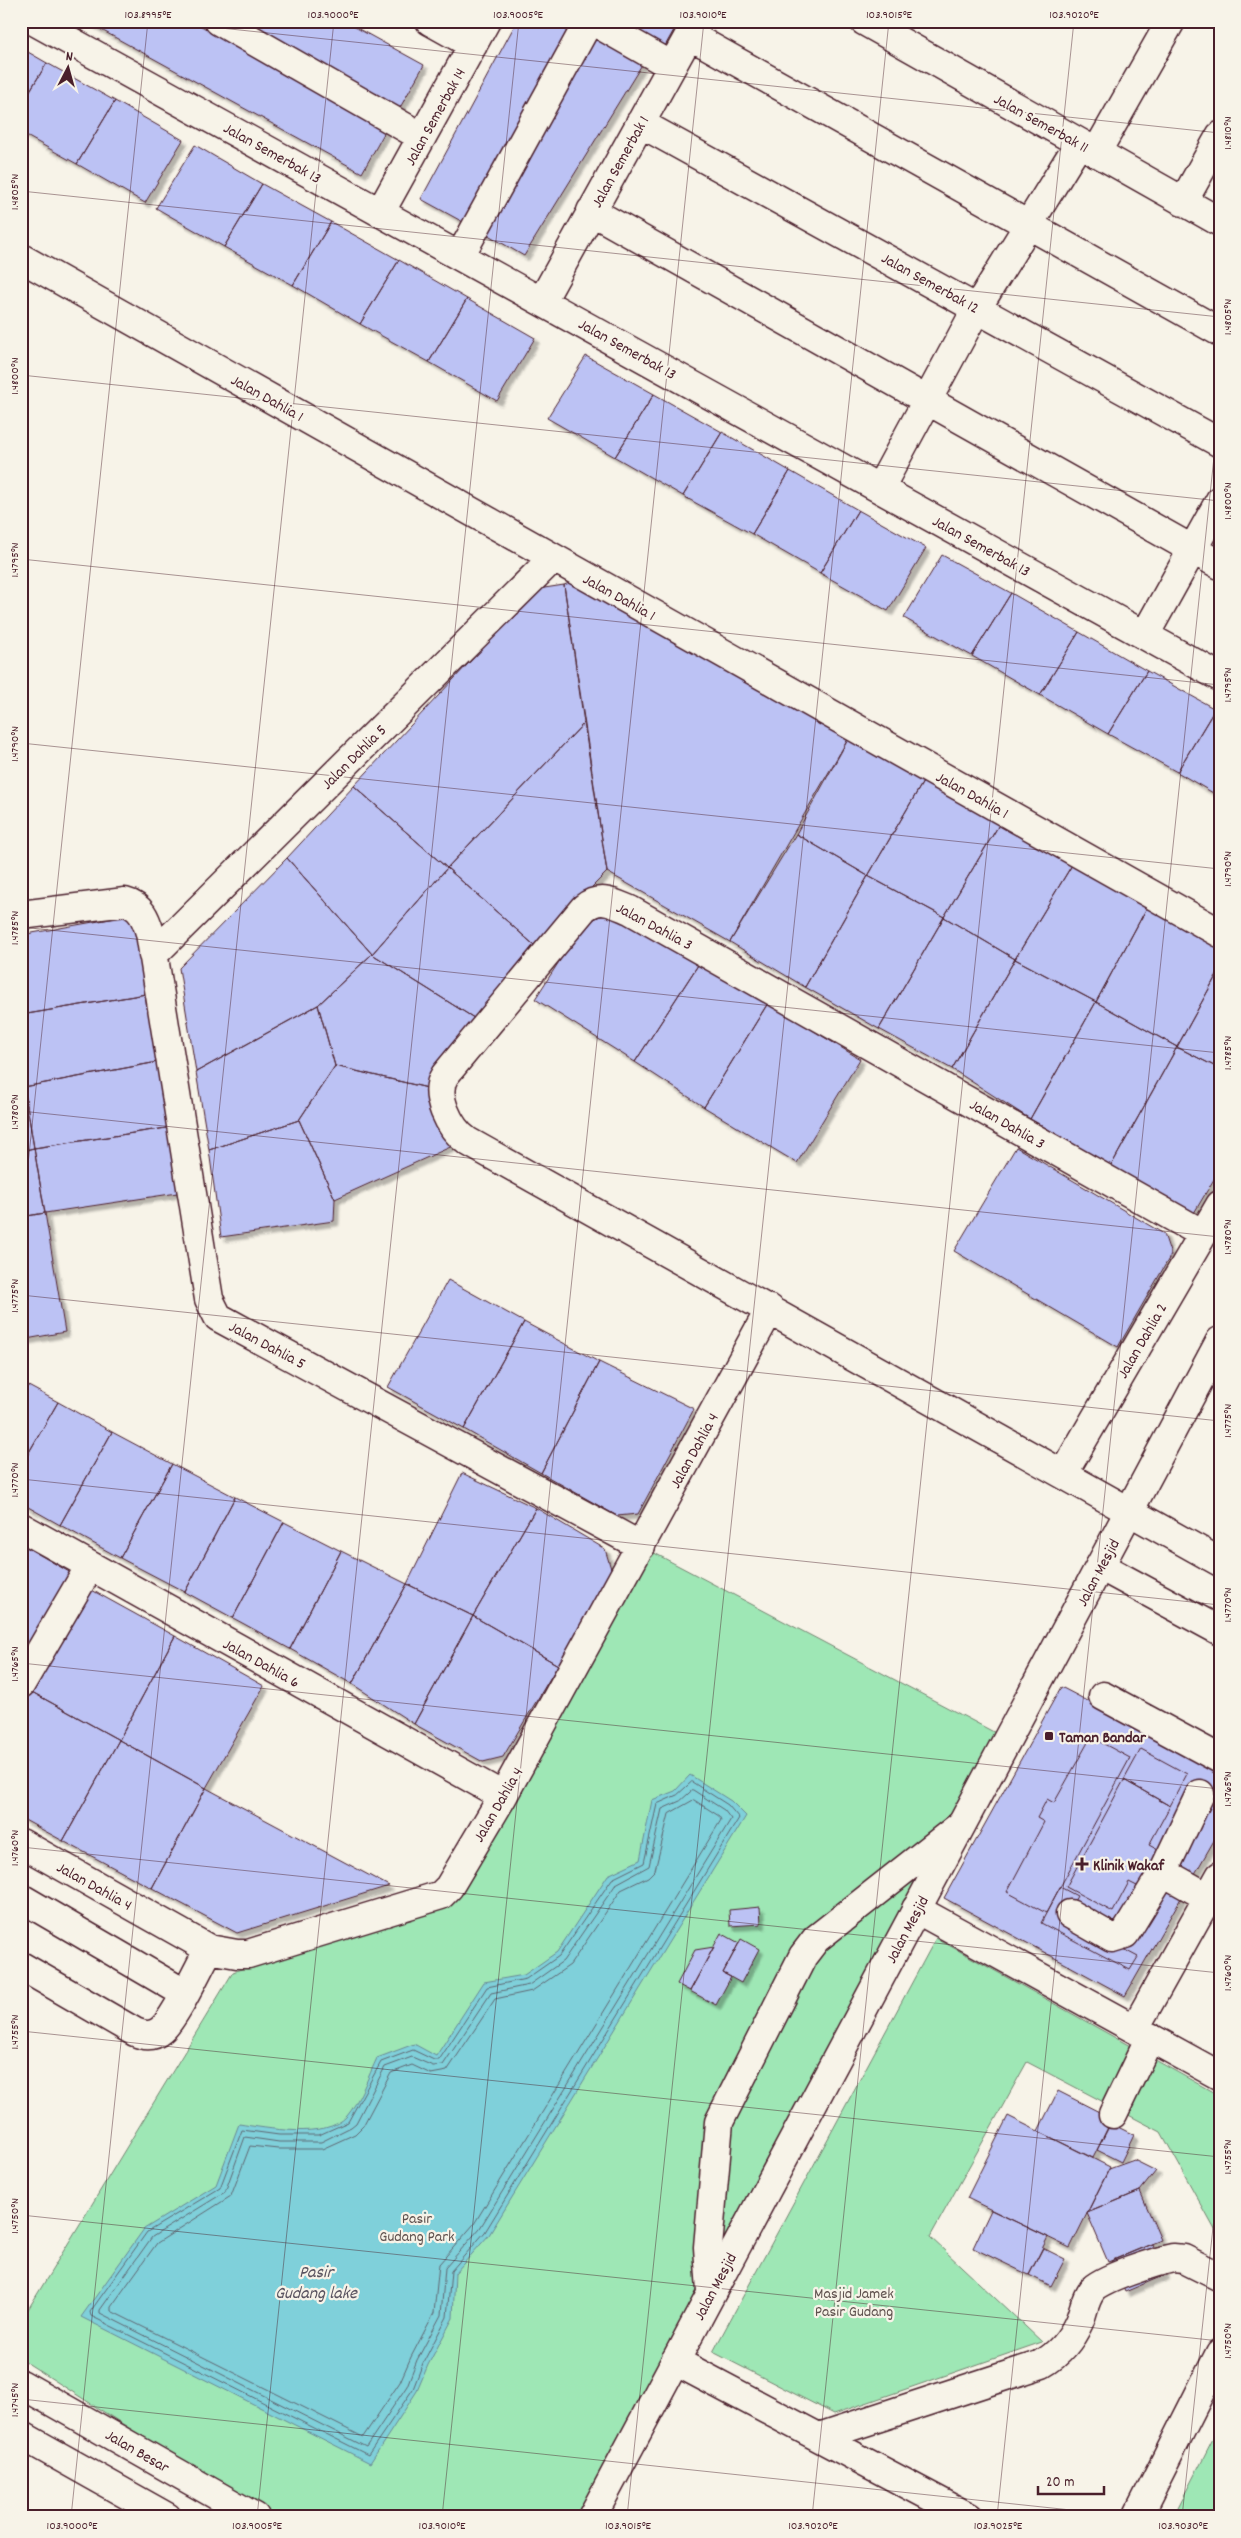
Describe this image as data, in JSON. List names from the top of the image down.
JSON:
{
  "streets": {
    "street": [
      "Jalan Semerbak 14",
      "Jalan Semerbak 11",
      "Jalan Semerbak 13",
      "Jalan Semerbak 1",
      "Jalan Semerbak 12",
      "Jalan Dahlia 1",
      "Jalan Dahlia 5",
      "Jalan Dahlia 3",
      "Jalan Dahlia 2",
      "Jalan Dahlia 4",
      "Jalan Mesjid",
      "Jalan Dahlia 6",
      "Jalan Besar"
    ]
  },
  "crossings": [
    ["Jalan Semerbak 14", "Jalan Semerbak 13"],
    ["Jalan Semerbak 13", "Jalan Semerbak 1"],
    ["Jalan Semerbak 1", "Jalan Semerbak 12"],
    ["Jalan Dahlia 1", "Jalan Dahlia 5"],
    ["Jalan Dahlia 5", "Jalan Dahlia 4"],
    ["Jalan Dahlia 3", "Jalan Dahlia 2"],
    ["Jalan Dahlia 3", "Jalan Dahlia 4"],
    ["Jalan Dahlia 3", "Jalan Mesjid"],
    ["Jalan Dahlia 4", "Jalan Dahlia 6"]
  ],
  "water": ["Pasir Gudang lake"],
  "parks": ["Pasir Gudang Park", "Masjid Jamek Pasir Gudang"],
  "places": {
    "transit": ["Taman Bandar"],
    "health": ["Klinik Wakaf"]
  },
  "scale_bar": "20 m",
  "north": "top",
  "coordinates": [
    "103.8995°E",
    "103.9000°E",
    "103.9005°E",
    "103.9010°E",
    "103.9015°E",
    "103.9020°E",
    "1.4810°N",
    "1.4805°N",
    "1.4800°N",
    "1.4795°N",
    "1.4790°N",
    "1.4785°N",
    "1.4780°N",
    "1.4775°N",
    "1.4770°N",
    "1.4765°N",
    "1.4760°N",
    "1.4755°N",
    "1.4750°N",
    "1.4745°N",
    "103.9025°E",
    "103.9030°E"
  ]
}
